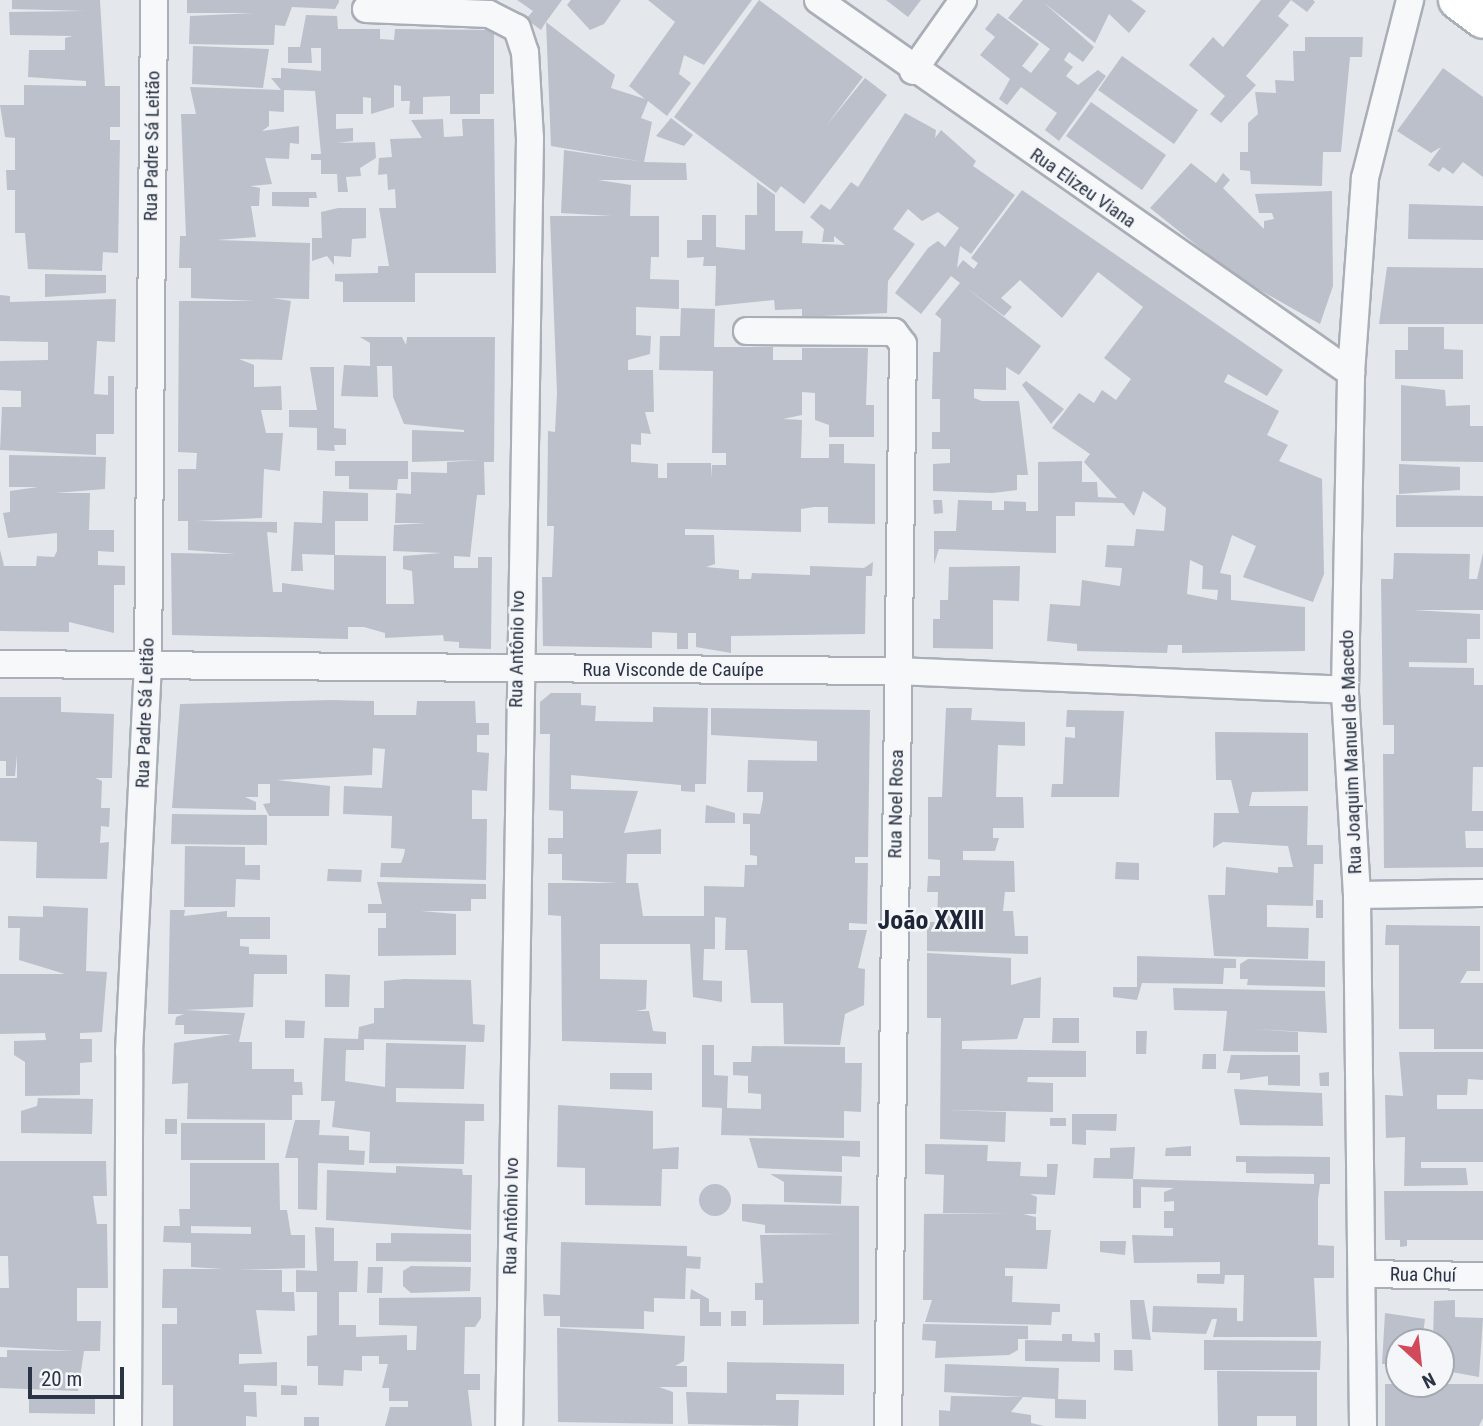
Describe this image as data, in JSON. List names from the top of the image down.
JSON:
{
  "streets": {
    "street": [
      "Rua Padre Sá Leitão",
      "Rua Elizeu Viana",
      "Rua Antônio Ivo",
      "Rua Visconde de Cauípe",
      "Rua Joaquim Manuel de Macedo",
      "Rua Noel Rosa",
      "Rua Chuí"
    ]
  },
  "crossings": [
    ["Rua Padre Sá Leitão", "Rua Visconde de Cauípe"],
    ["Rua Elizeu Viana", "Rua Joaquim Manuel de Macedo"],
    ["Rua Antônio Ivo", "Rua Visconde de Cauípe"],
    ["Rua Visconde de Cauípe", "Rua Joaquim Manuel de Macedo"],
    ["Rua Visconde de Cauípe", "Rua Noel Rosa"],
    ["Rua Joaquim Manuel de Macedo", "Rua Chuí"]
  ],
  "districts": ["João XXIII"],
  "scale_bar": "20 m",
  "north": "bottom right"
}
